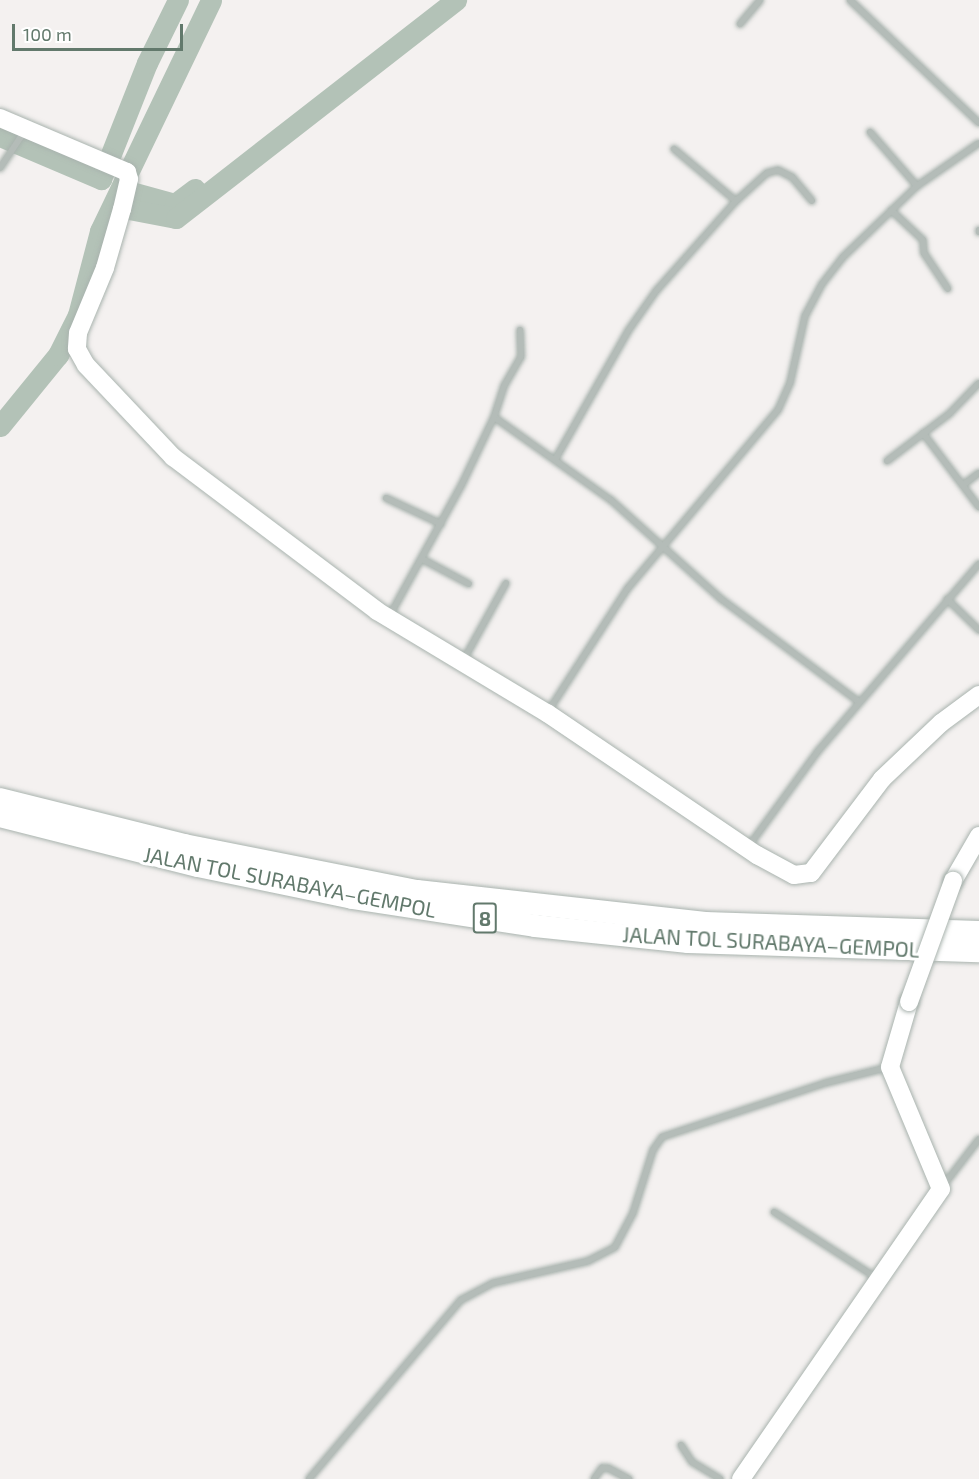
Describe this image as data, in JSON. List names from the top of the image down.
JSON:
{
  "streets": {
    "highway": ["JALAN TOL SURABAYA–GEMPOL", "8"]
  },
  "scale_bar": "100 m"
}
